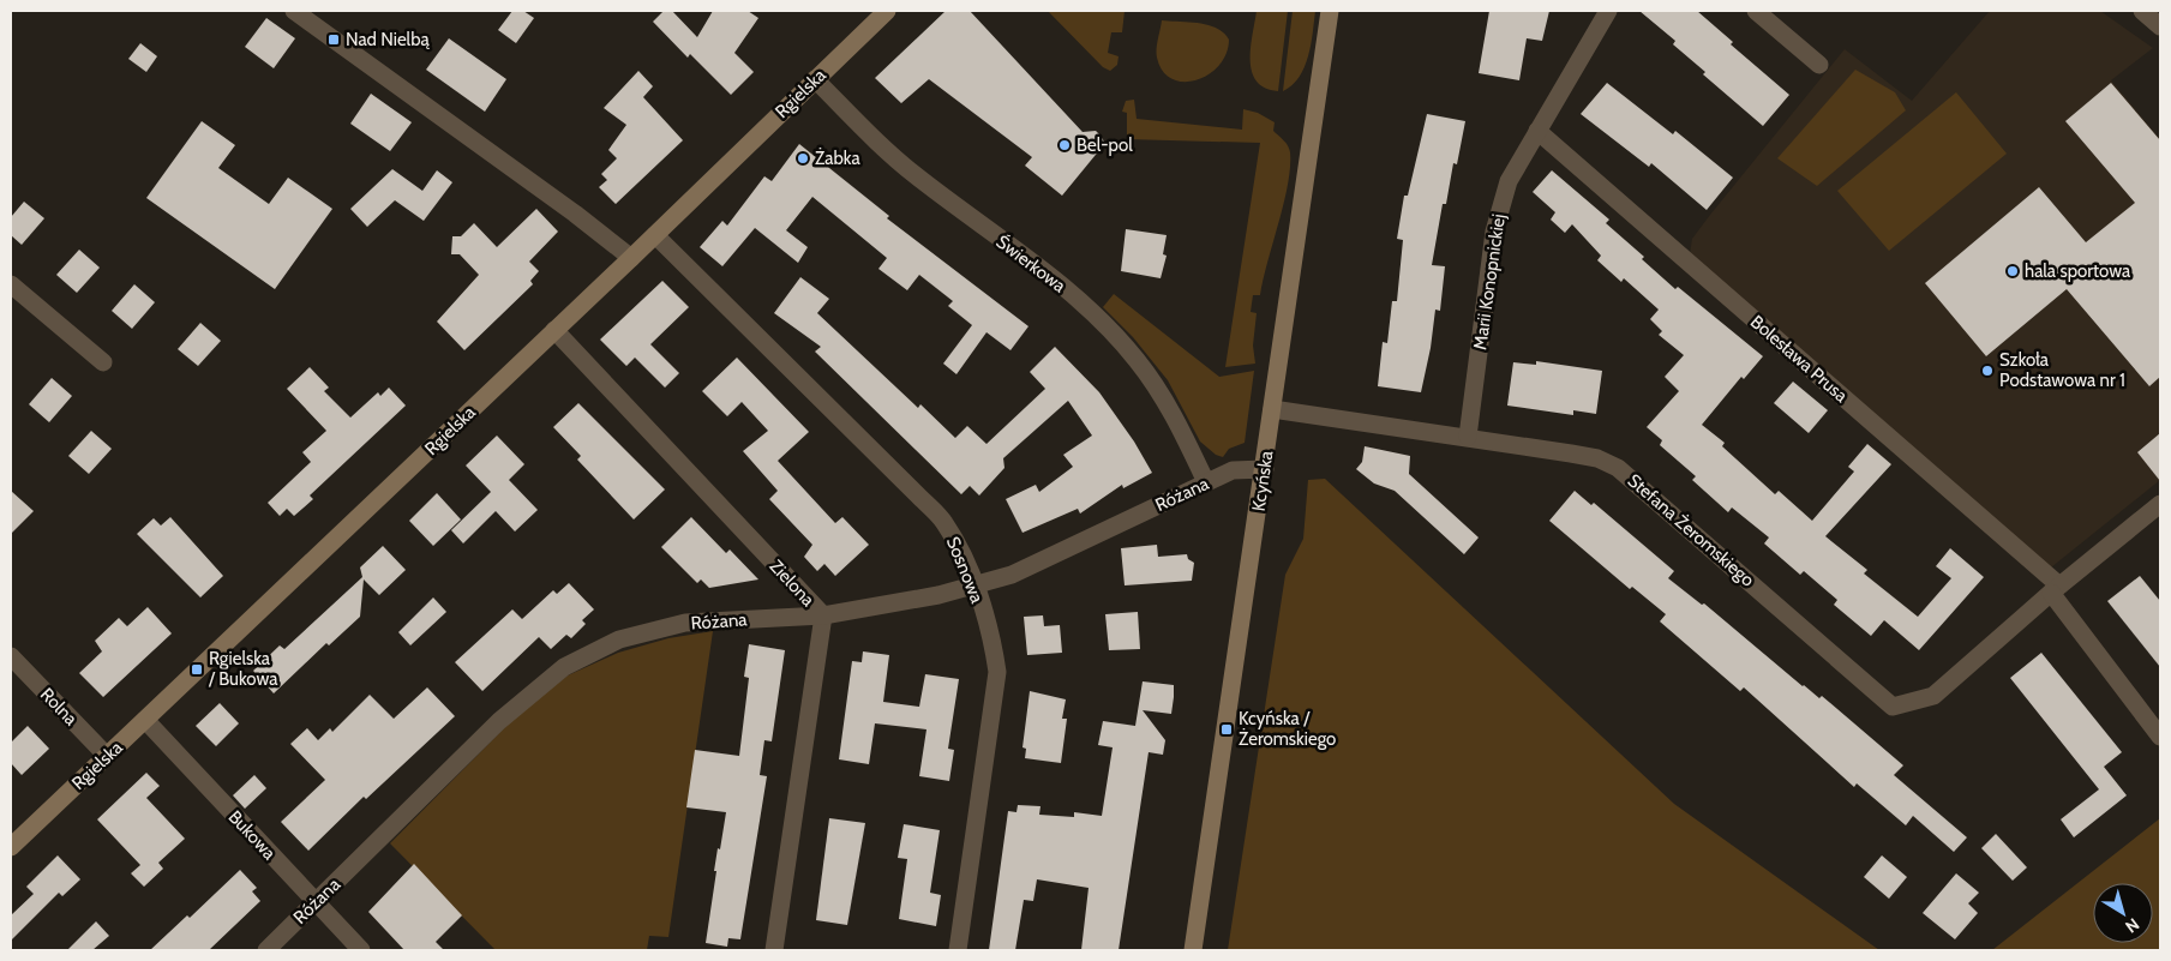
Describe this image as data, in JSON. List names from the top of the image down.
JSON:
{
  "streets": {
    "street": [
      "Rgielska",
      "Świerkowa",
      "Marii Konopnickiej",
      "Bolesława Prusa",
      "Kcyńska",
      "Różana",
      "Stefana Żeromskiego",
      "Sosnowa",
      "Zielona",
      "Rolna",
      "Bukowa"
    ]
  },
  "crossings": [
    ["Rgielska", "Świerkowa"],
    ["Rgielska", "Sosnowa"],
    ["Rgielska", "Zielona"],
    ["Rgielska", "Rolna"],
    ["Rgielska", "Bukowa"],
    ["Świerkowa", "Różana"],
    ["Marii Konopnickiej", "Bolesława Prusa"],
    ["Marii Konopnickiej", "Stefana Żeromskiego"],
    ["Bolesława Prusa", "Stefana Żeromskiego"],
    ["Kcyńska", "Różana"],
    ["Kcyńska", "Stefana Żeromskiego"],
    ["Różana", "Sosnowa"],
    ["Różana", "Zielona"],
    ["Różana", "Bukowa"]
  ],
  "places": {
    "transit": ["Nad Nielbą", "Rgielska / Bukowa", "Kcyńska / Żeromskiego"],
    "other": [
      "Bel-pol",
      "Żabka",
      "hala sportowa",
      "Szkoła Podstawowa nr 1"
    ]
  },
  "north": "bottom right"
}
